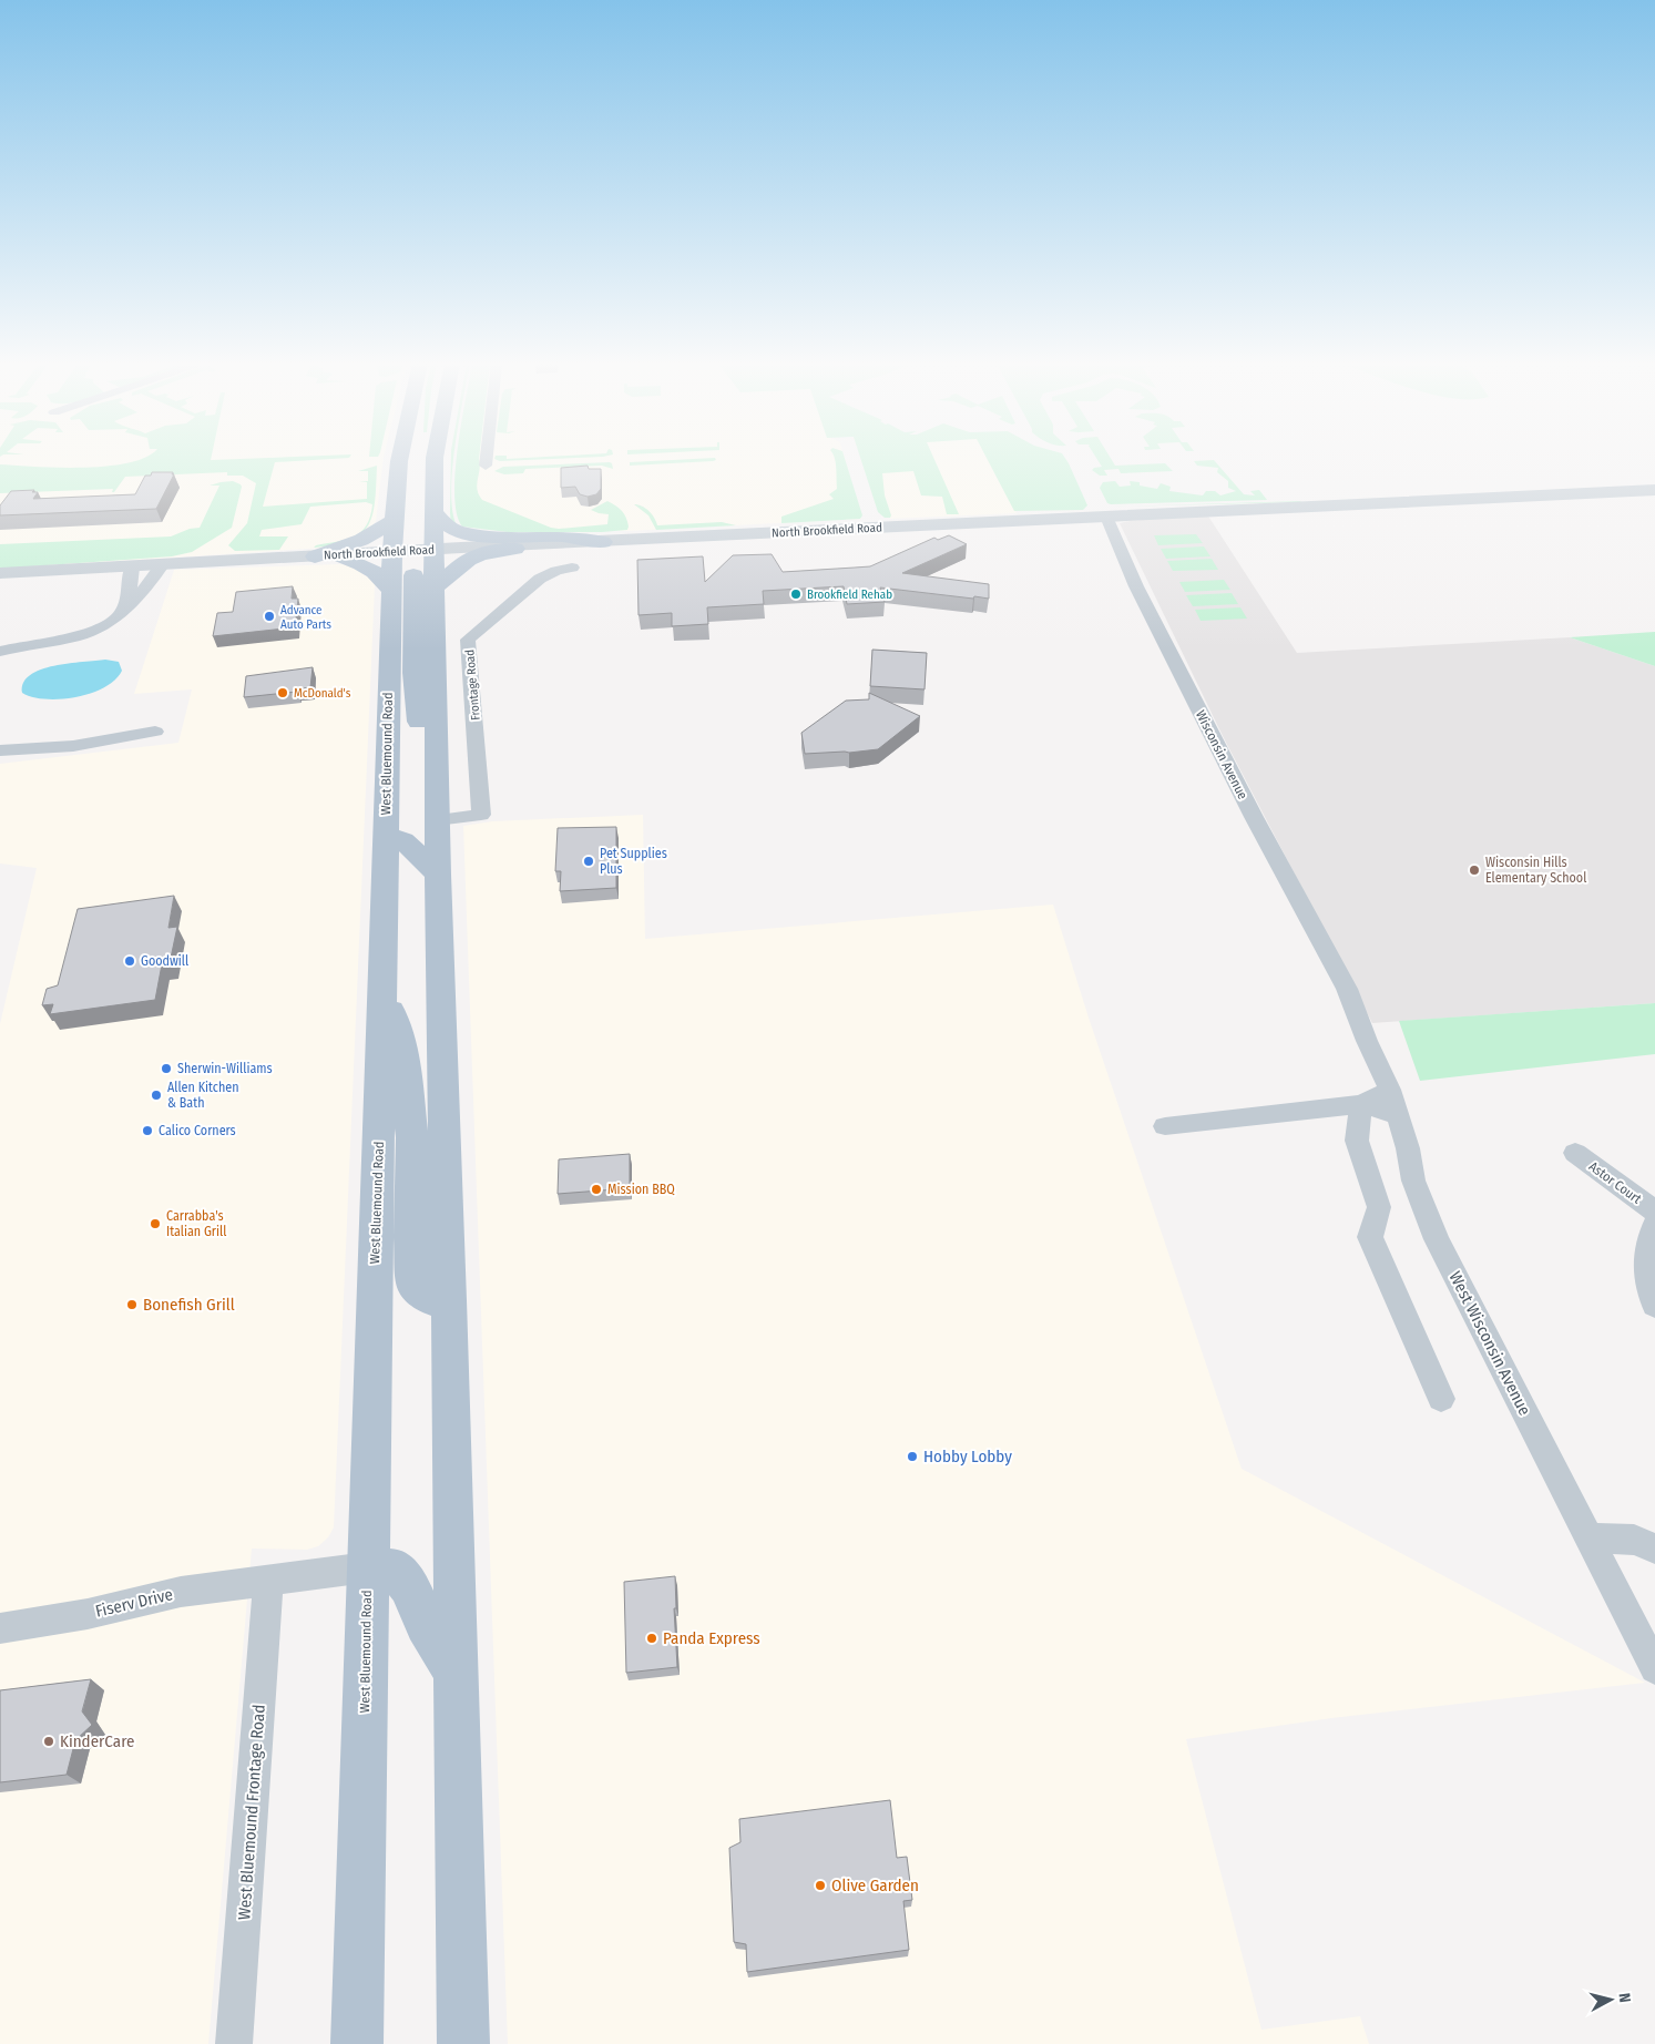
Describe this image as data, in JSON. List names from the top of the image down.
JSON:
{
  "streets": {
    "main road": ["West Bluemound Road"],
    "street": [
      "North Brookfield Road",
      "Frontage Road",
      "Wisconsin Avenue",
      "Astor Court",
      "West Wisconsin Avenue",
      "Fiserv Drive",
      "West Bluemound Frontage Road"
    ]
  },
  "crossings": [
    ["North Brookfield Road", "West Bluemound Road"],
    ["North Brookfield Road", "Wisconsin Avenue"],
    ["West Bluemound Road", "Fiserv Drive"],
    ["Wisconsin Avenue", "West Wisconsin Avenue"],
    ["Fiserv Drive", "West Bluemound Frontage Road"]
  ],
  "places": [
    "Brookfield Rehab",
    "Advance Auto Parts",
    "McDonald's",
    "Pet Supplies Plus",
    "Wisconsin Hills Elementary School",
    "Goodwill",
    "Sherwin-Williams",
    "Allen Kitchen & Bath",
    "Calico Corners",
    "Mission BBQ",
    "Carrabba's Italian Grill",
    "Bonefish Grill",
    "Hobby Lobby",
    "Panda Express",
    "KinderCare",
    "Olive Garden"
  ],
  "north": "right"
}
